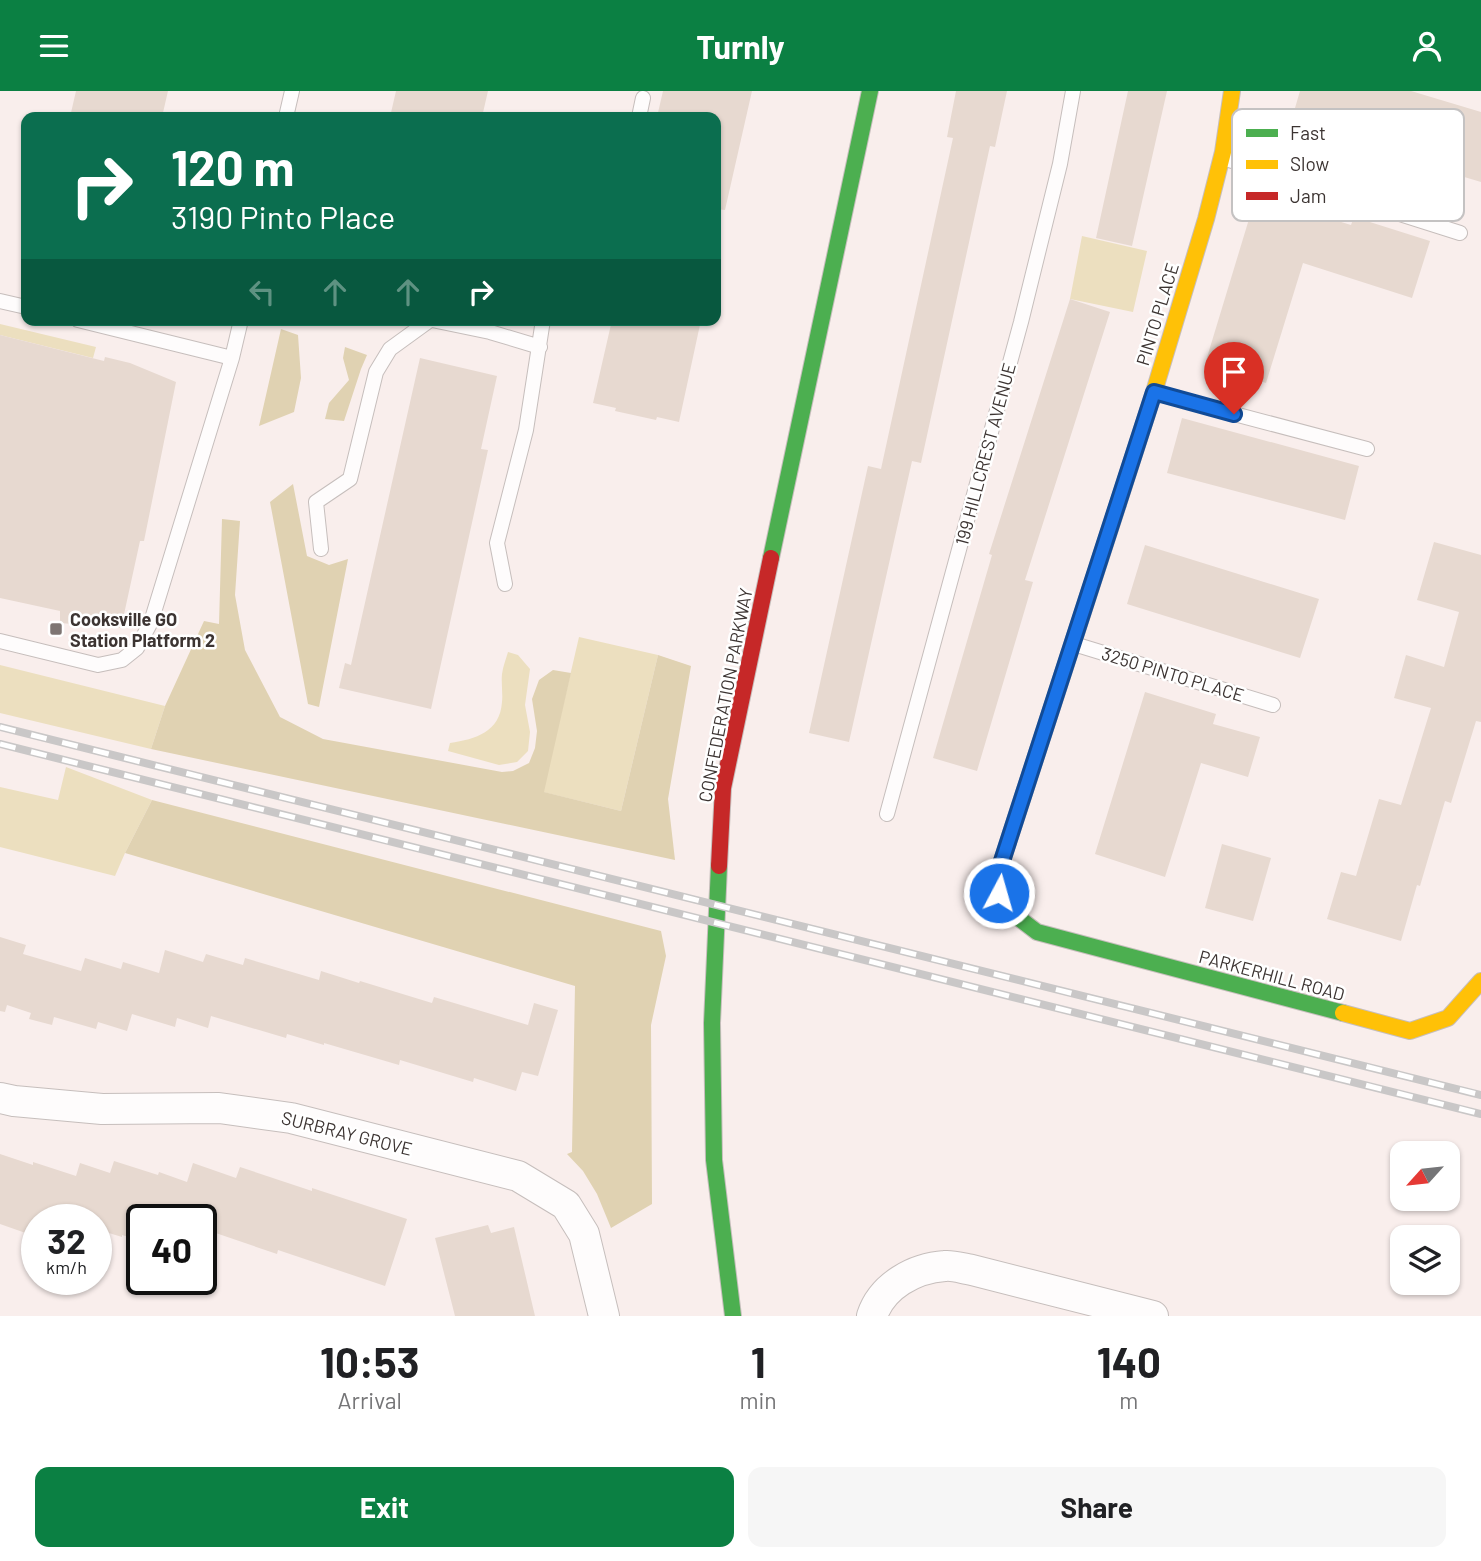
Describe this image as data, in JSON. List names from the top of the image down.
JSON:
{
  "streets": {
    "street": [
      "PINTO PLACE",
      "CONFEDERATION PARKWAY",
      "PARKERHILL ROAD",
      "SURBRAY GROVE"
    ],
    "lane": ["199 HILLCREST AVENUE", "3250 PINTO PLACE"]
  },
  "crossings": [
    ["PINTO PLACE", "3250 PINTO PLACE"],
    ["PINTO PLACE", "PARKERHILL ROAD"]
  ],
  "places": {
    "transit": ["Cooksville GO Station Platform 2"]
  },
  "legend": ["Fast", "Slow", "Jam"],
  "north": "bottom left",
  "page": {
    "header": "Turnly",
    "turn": ["120 m", "3190 Pinto Place"],
    "speed": "32 km/h",
    "limit": "40",
    "eta": [
      "10:53",
      "Arrival",
      "1",
      "min",
      "140",
      "m"
    ],
    "buttons": ["Exit", "Share"]
  }
}
